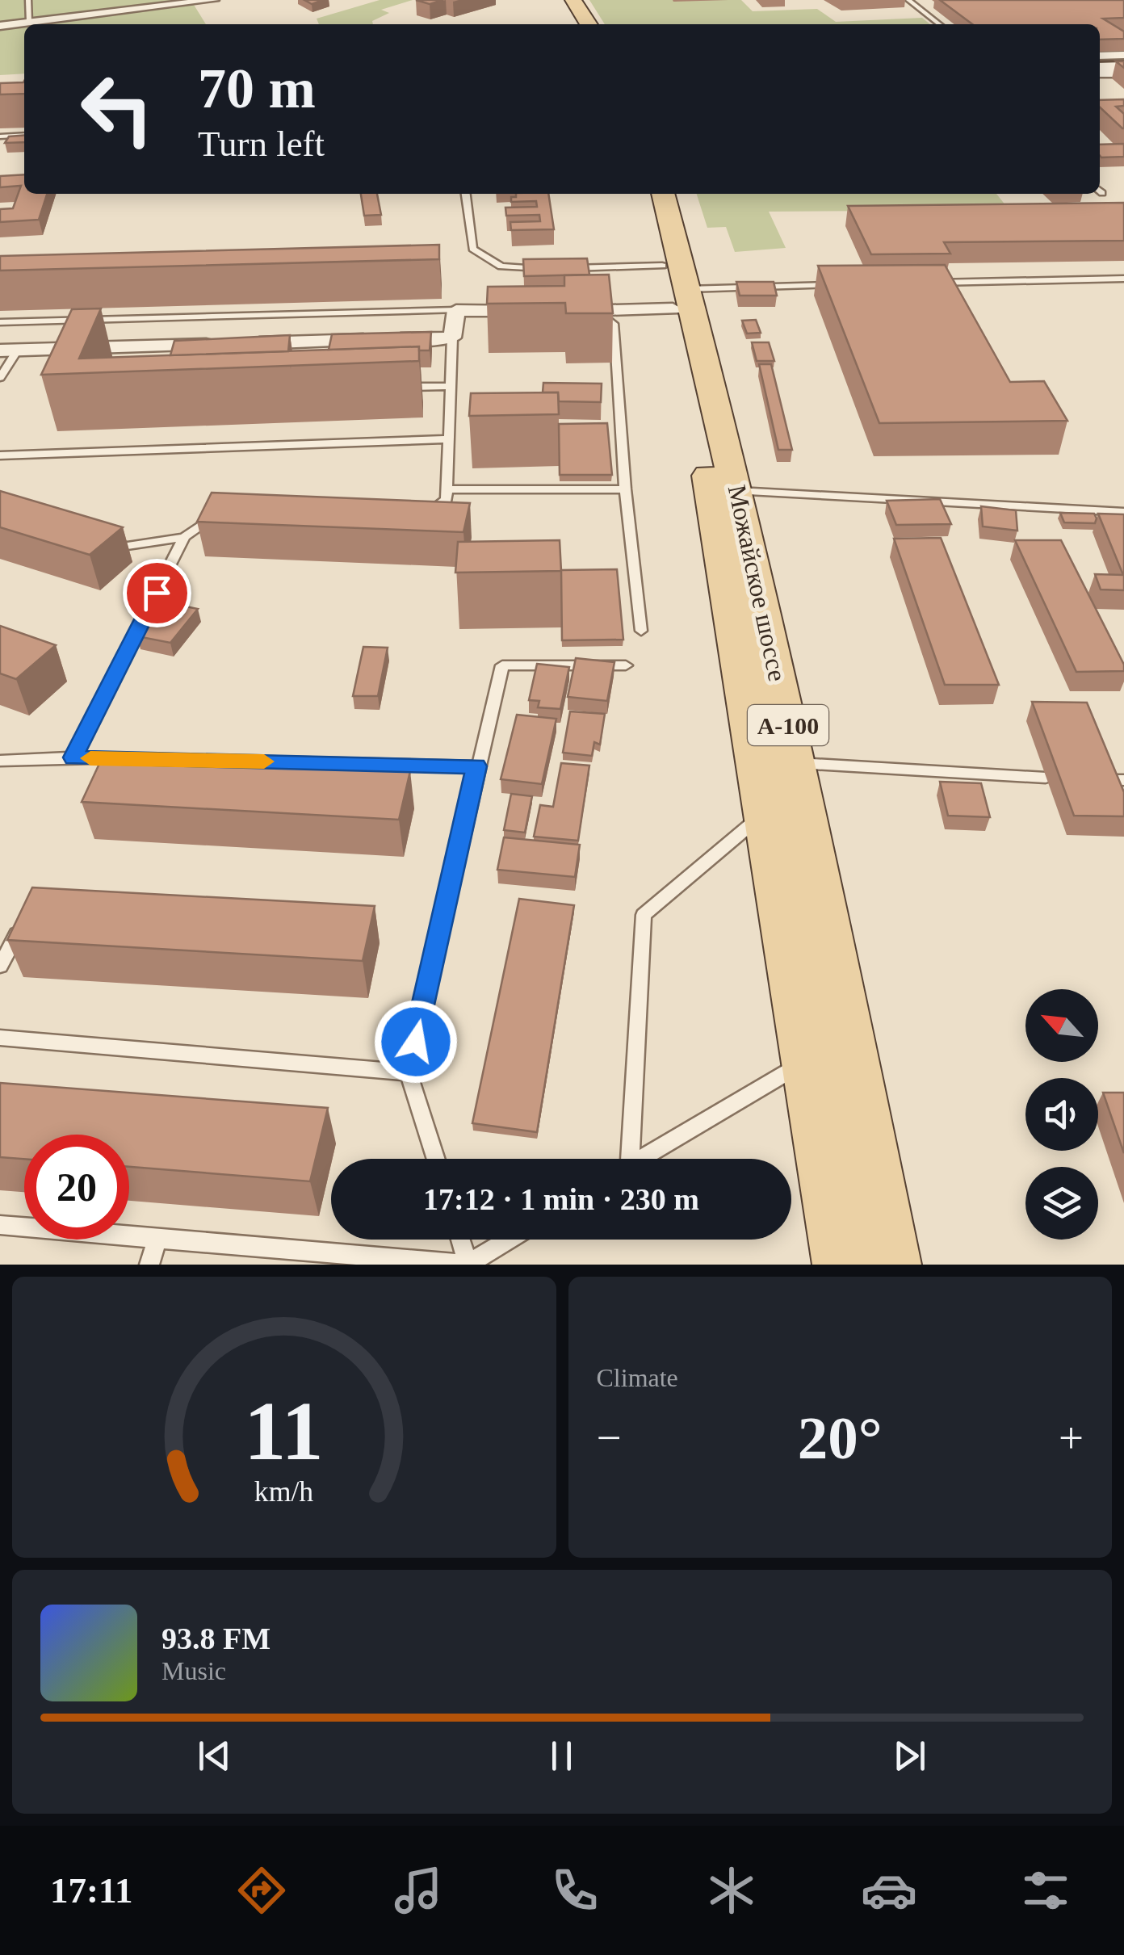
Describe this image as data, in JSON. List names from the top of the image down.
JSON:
{
  "streets": {
    "main road": ["Можайское шоссе", "А-100"]
  },
  "north": "top left",
  "page": {
    "turn": ["70 m", "Turn left"],
    "limit": "20",
    "trip": "17:12 · 1 min · 230 m",
    "tile": "Climate",
    "heat": ["−", "20°", "+"],
    "song": ["93.8 FM", "Music"],
    "tabs": "17:11",
    "gauge": ["11", "km/h"]
  }
}
